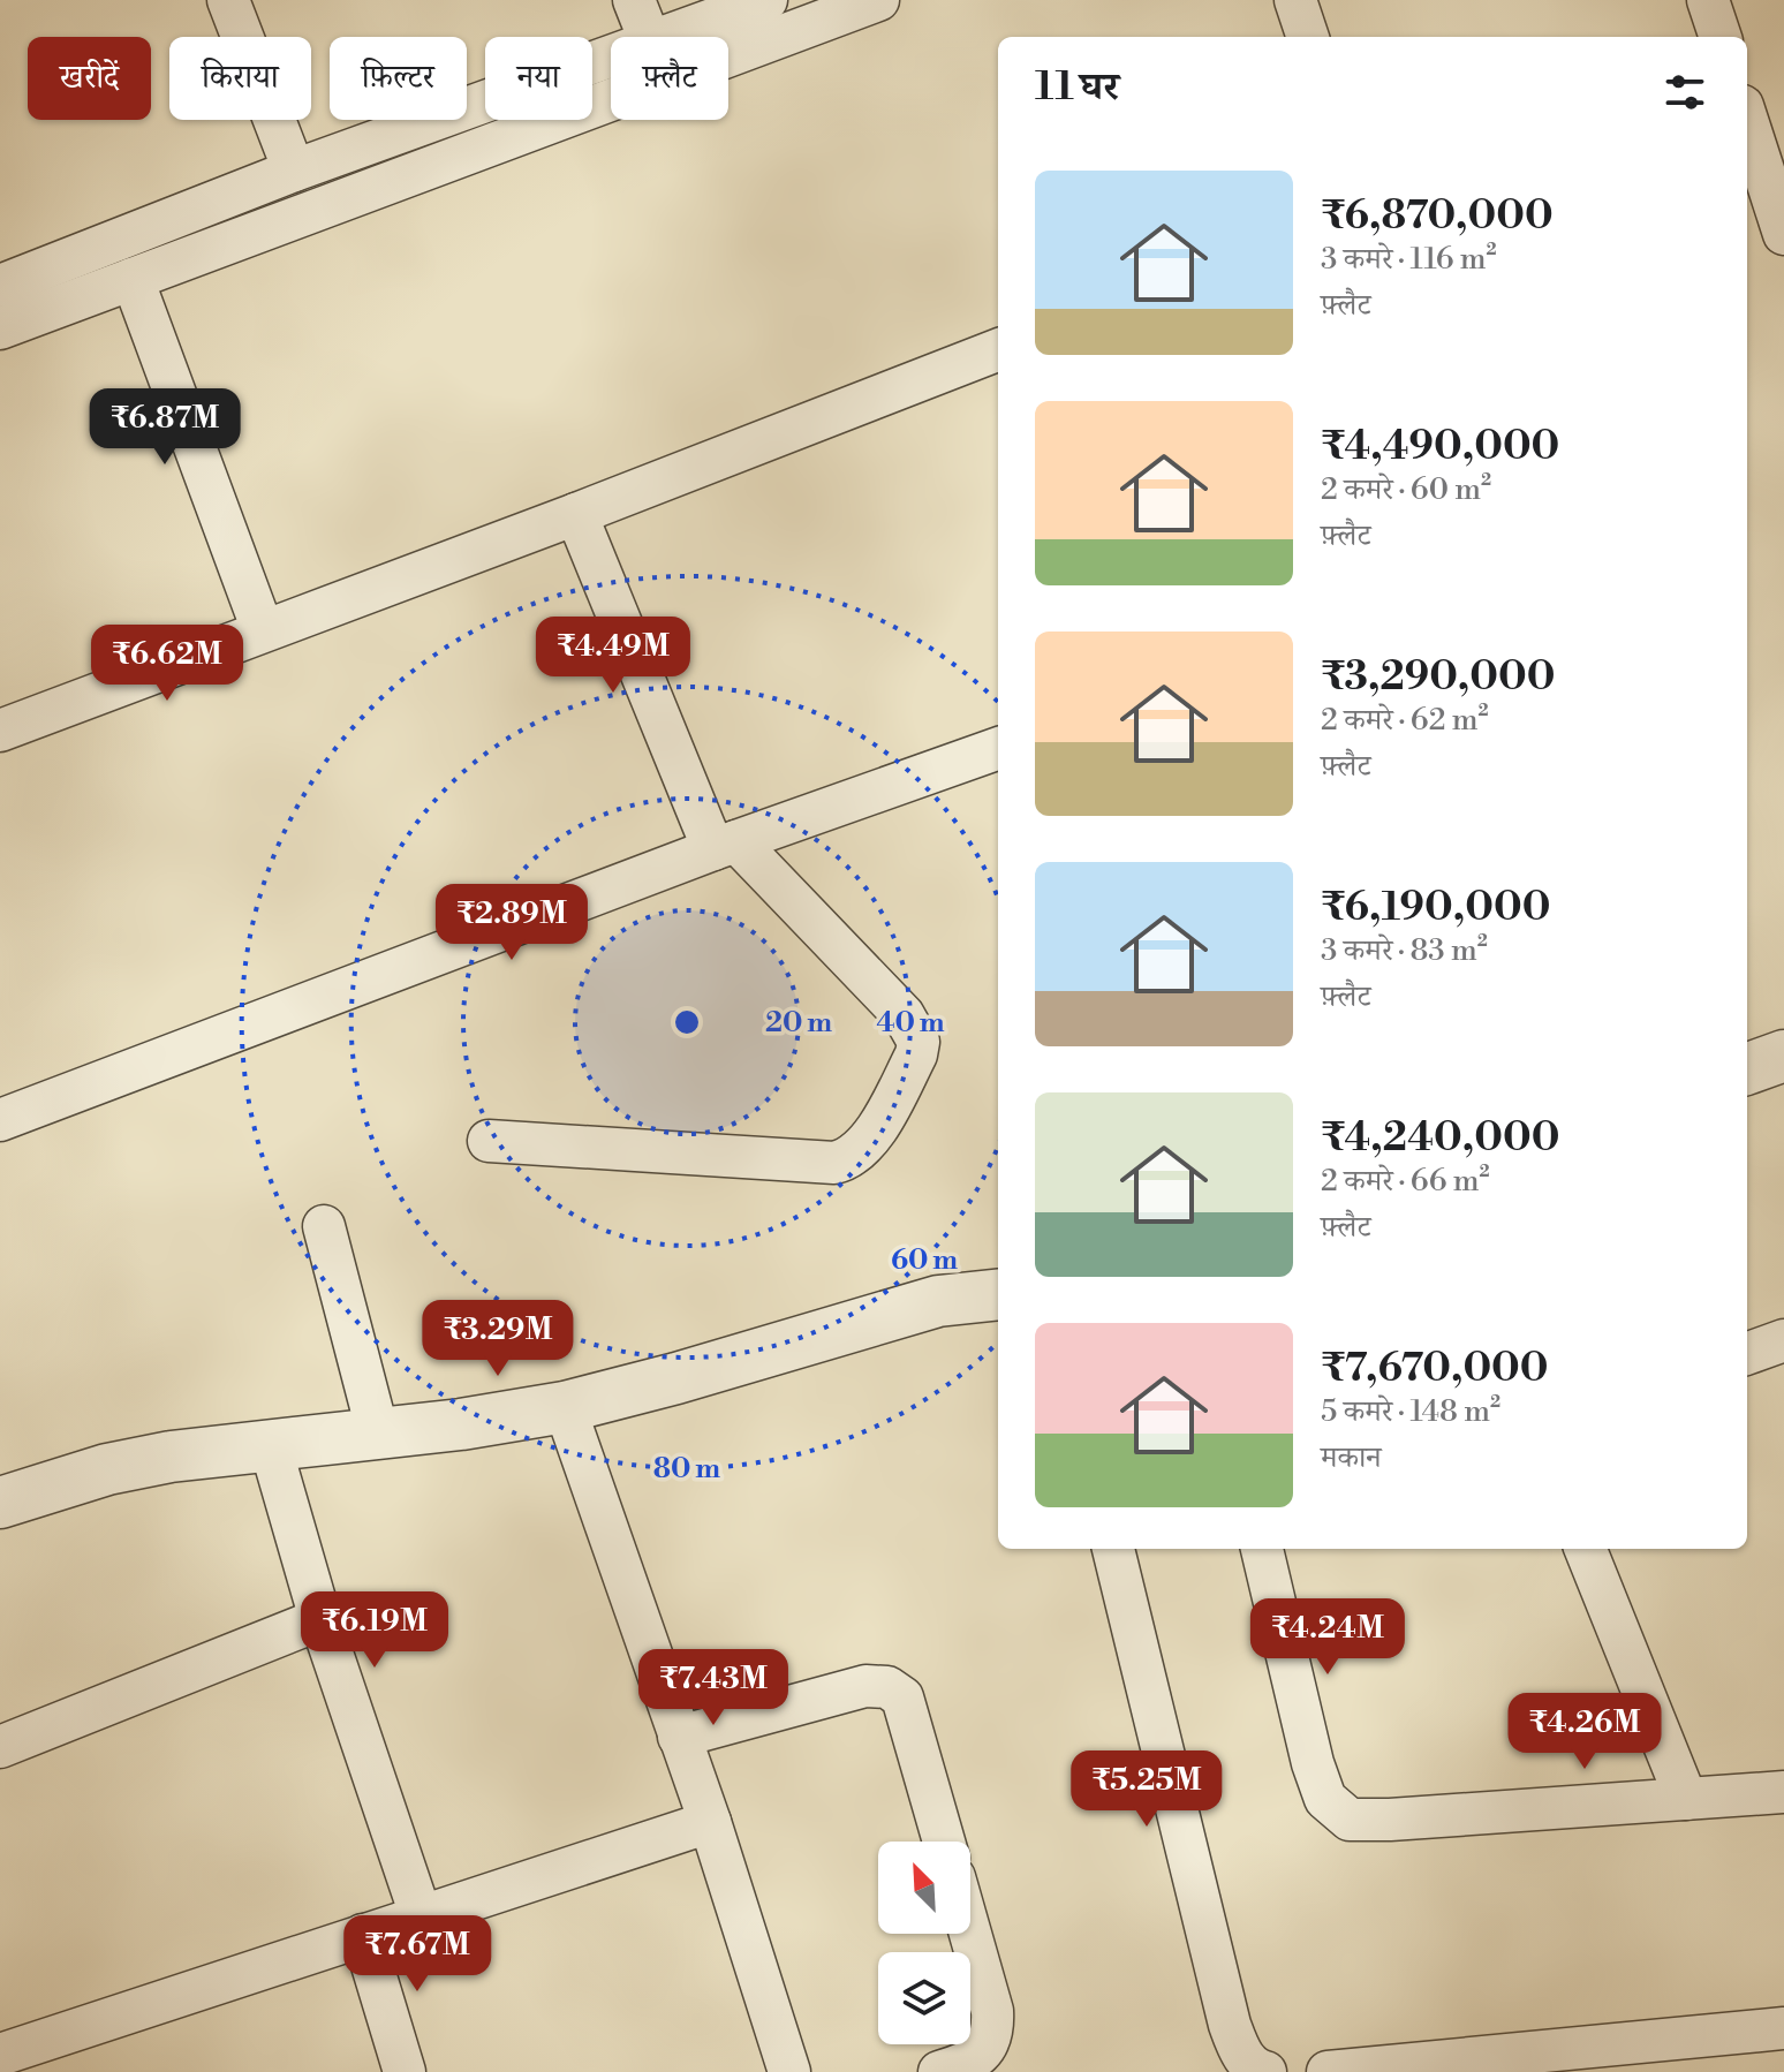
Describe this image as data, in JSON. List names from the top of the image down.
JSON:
{
  "north": "top left",
  "page": {
    "chip": [
      "खरीदें",
      "किराया",
      "फ़िल्टर",
      "नया",
      "फ़्लैट"
    ],
    "heading": "11 घर",
    "list": [
      {
        "name": "₹6,870,000",
        "note": "3 कमरे · 116 m² · फ़्लैट"
      },
      {
        "name": "₹4,490,000",
        "note": "2 कमरे · 60 m² · फ़्लैट"
      },
      {
        "name": "₹3,290,000",
        "note": "2 कमरे · 62 m² · फ़्लैट"
      },
      {
        "name": "₹6,190,000",
        "note": "3 कमरे · 83 m² · फ़्लैट"
      },
      {
        "name": "₹4,240,000",
        "note": "2 कमरे · 66 m² · फ़्लैट"
      },
      {
        "name": "₹7,670,000",
        "note": "5 कमरे · 148 m² · मकान"
      }
    ],
    "price": [
      "₹6.87M",
      "₹4.49M",
      "₹6.62M",
      "₹2.89M",
      "₹3.29M",
      "₹6.19M",
      "₹4.24M",
      "₹7.43M",
      "₹4.26M",
      "₹5.25M",
      "₹7.67M"
    ]
  },
  "rings": [
    "20 m",
    "40 m",
    "60 m",
    "80 m"
  ]
}
